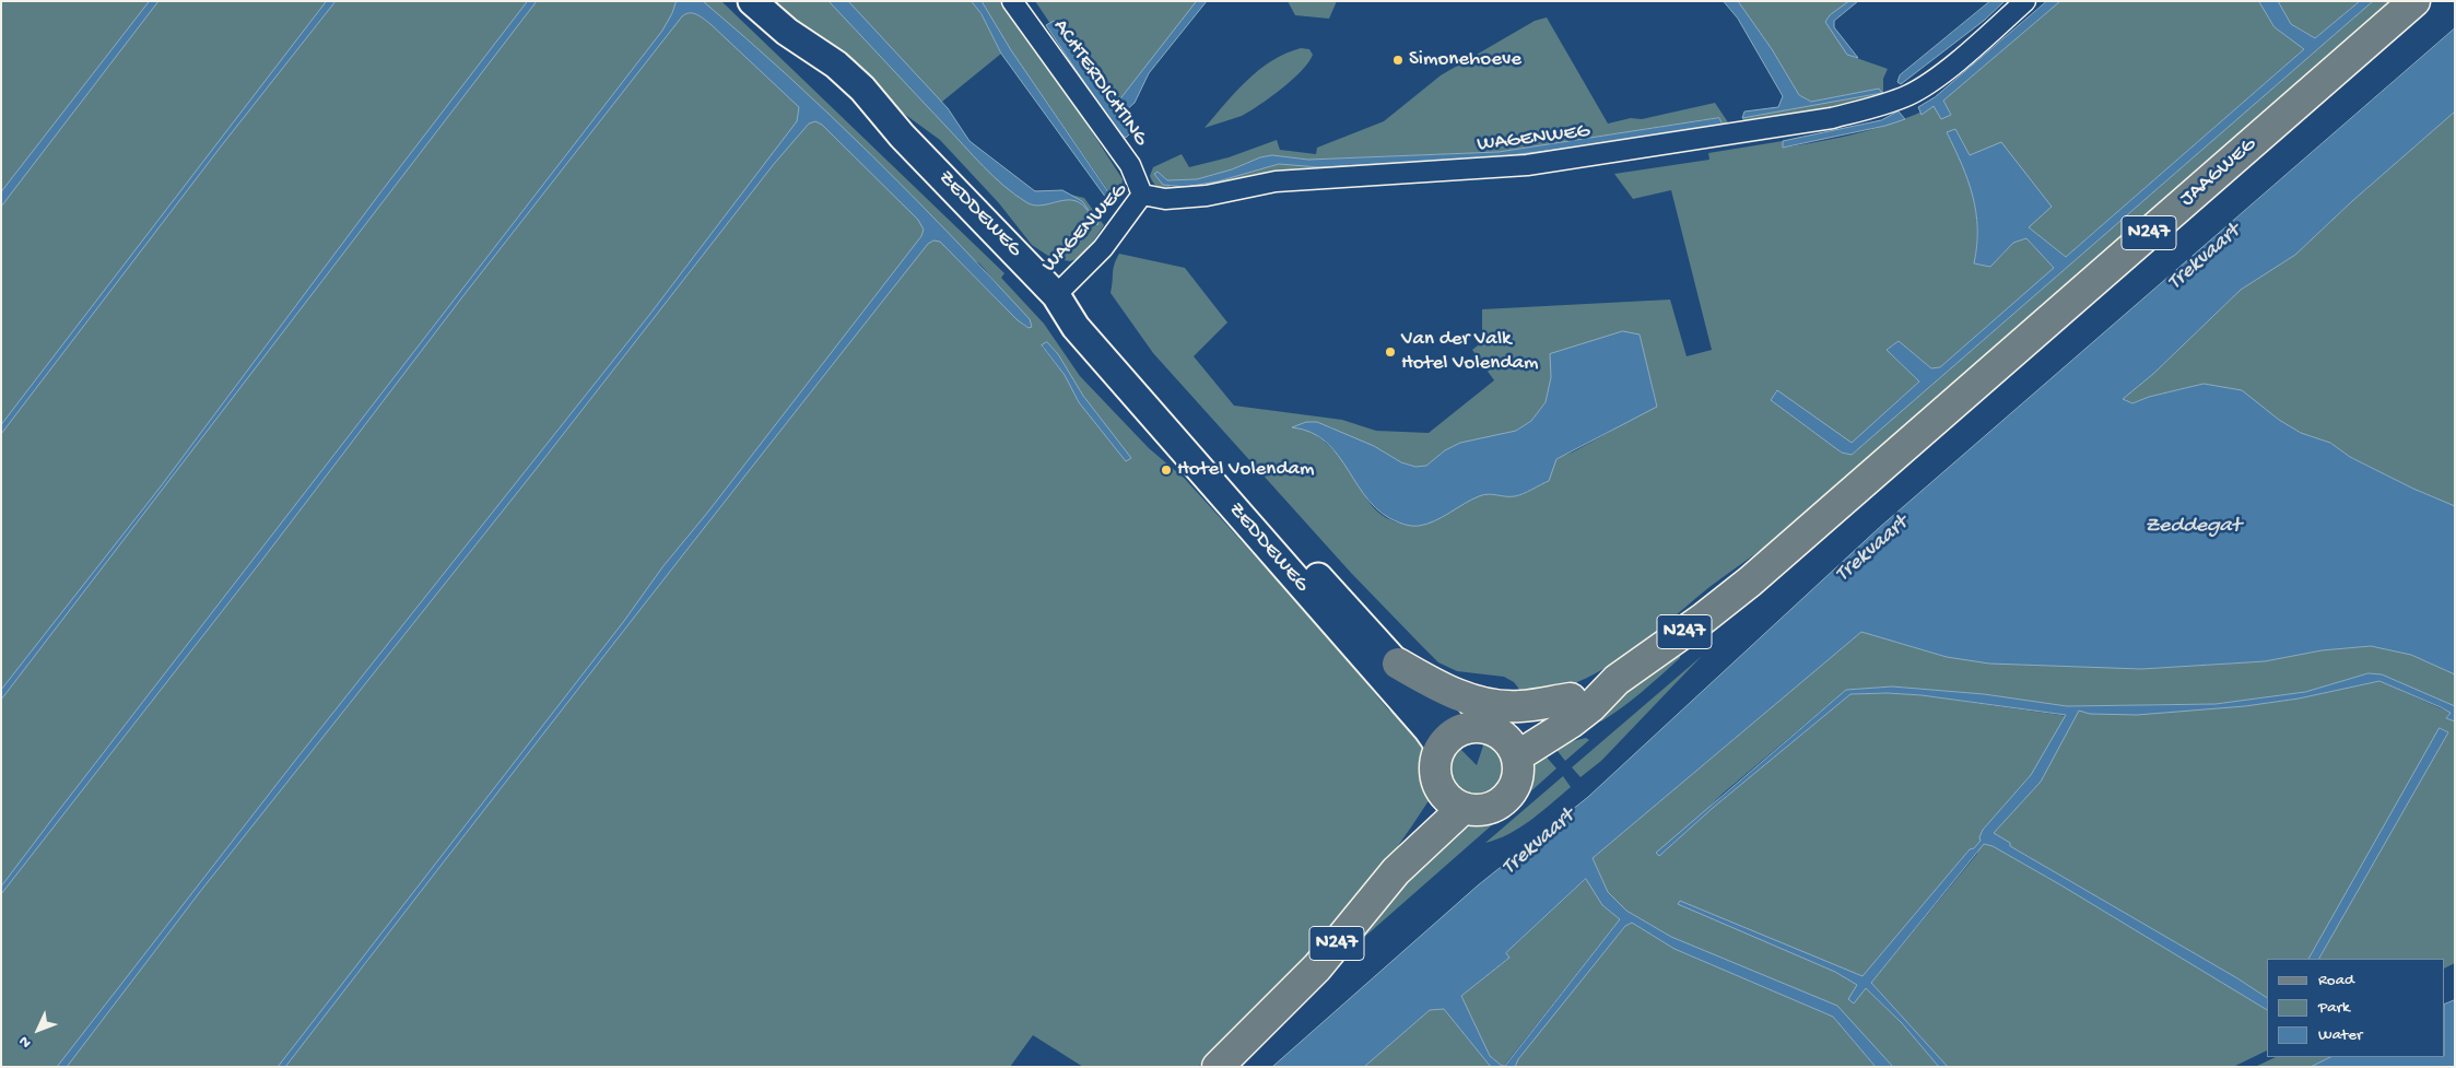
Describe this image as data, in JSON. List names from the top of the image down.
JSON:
{
  "streets": {
    "main road": ["JAAGWEG", "ZEDDEWEG", "N247"],
    "street": ["ACHTERDICHTING", "WAGENWEG"]
  },
  "crossings": [
    ["ACHTERDICHTING", "WAGENWEG"],
    ["WAGENWEG", "ZEDDEWEG"],
    ["JAAGWEG", "N247"],
    ["ZEDDEWEG", "N247"]
  ],
  "water": ["Trekvaart", "Zeddegat"],
  "places": ["Simonehoeve", "Van der Valk Hotel Volendam", "Hotel Volendam"],
  "legend": ["Road", "Park", "Water"],
  "north": "bottom left"
}
